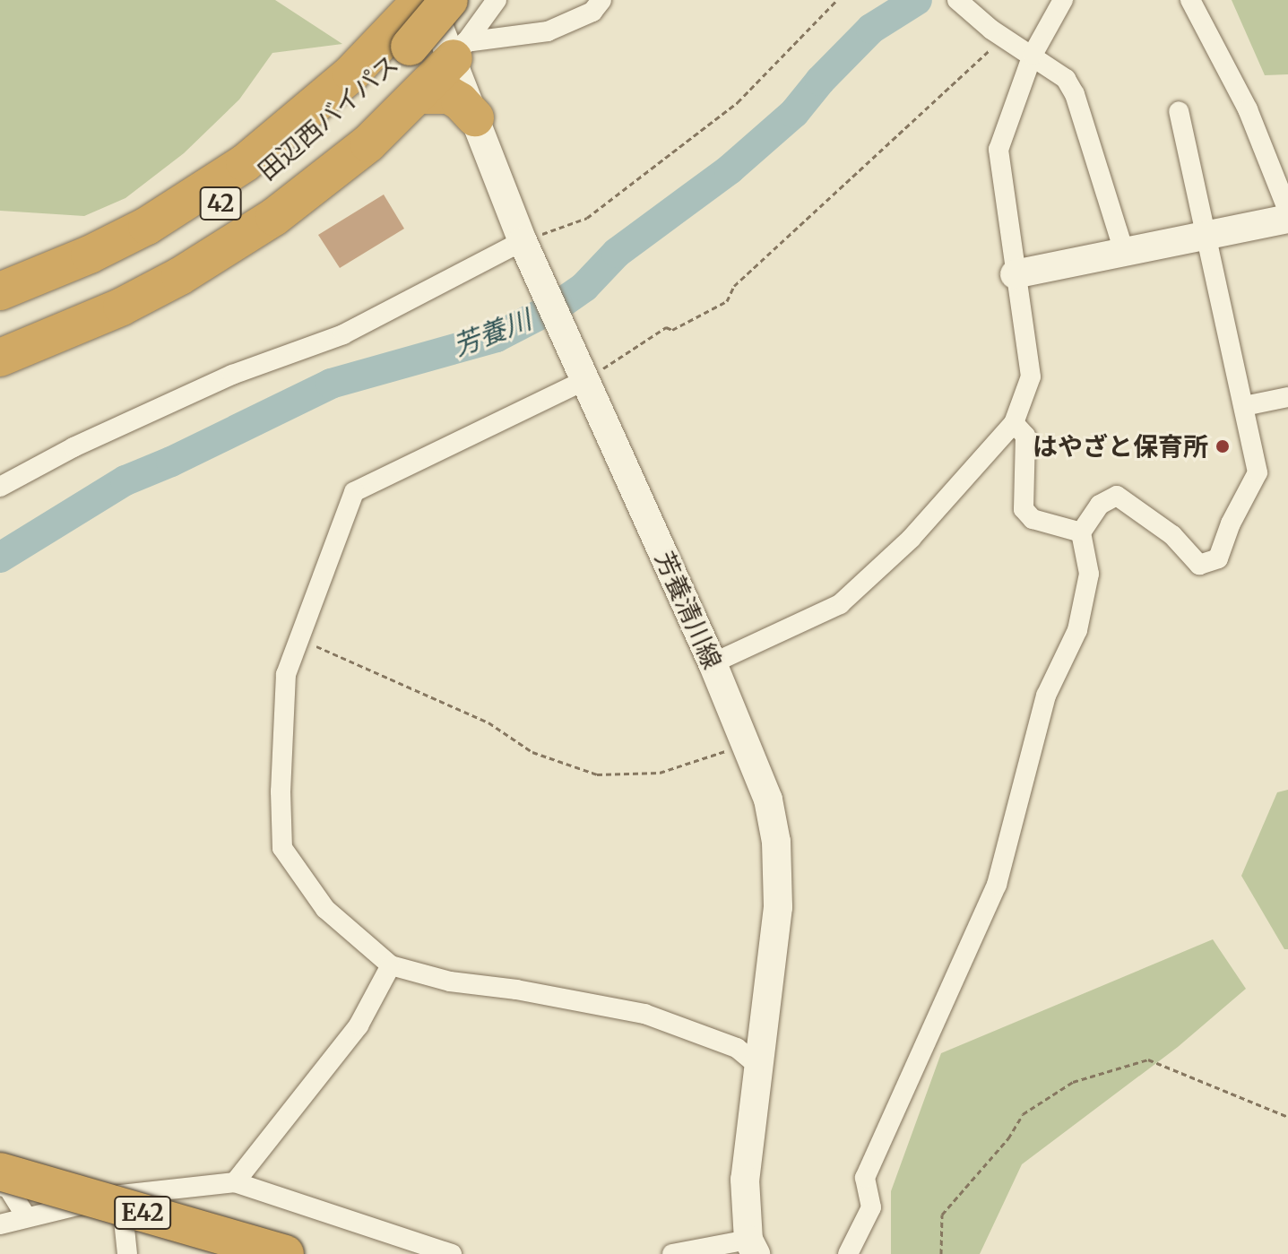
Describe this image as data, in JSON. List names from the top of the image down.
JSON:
{
  "streets": {
    "highway": ["田辺西バイパス", "42", "E42"],
    "main road": ["芳養清川線"]
  },
  "water": ["芳養川"],
  "places": ["はやざと保育所"]
}
